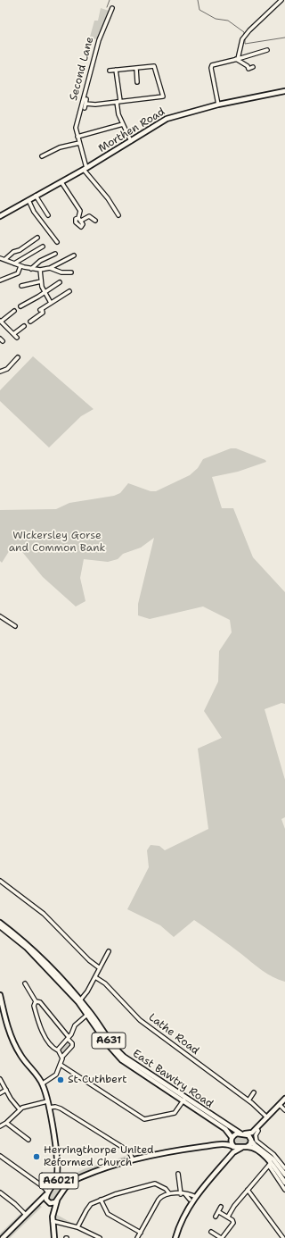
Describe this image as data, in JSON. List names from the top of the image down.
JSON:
{
  "streets": {
    "main road": [
      "Morthen Road",
      "A631",
      "East Bawtry Road",
      "A6021"
    ],
    "street": ["Second Lane", "Lathe Road"]
  },
  "crossings": [
    ["Second Lane", "Morthen Road"]
  ],
  "parks": ["Wickersley Gorse and Common Bank"],
  "places": ["St Cuthbert", "Herringthorpe United Reformed Church"]
}
